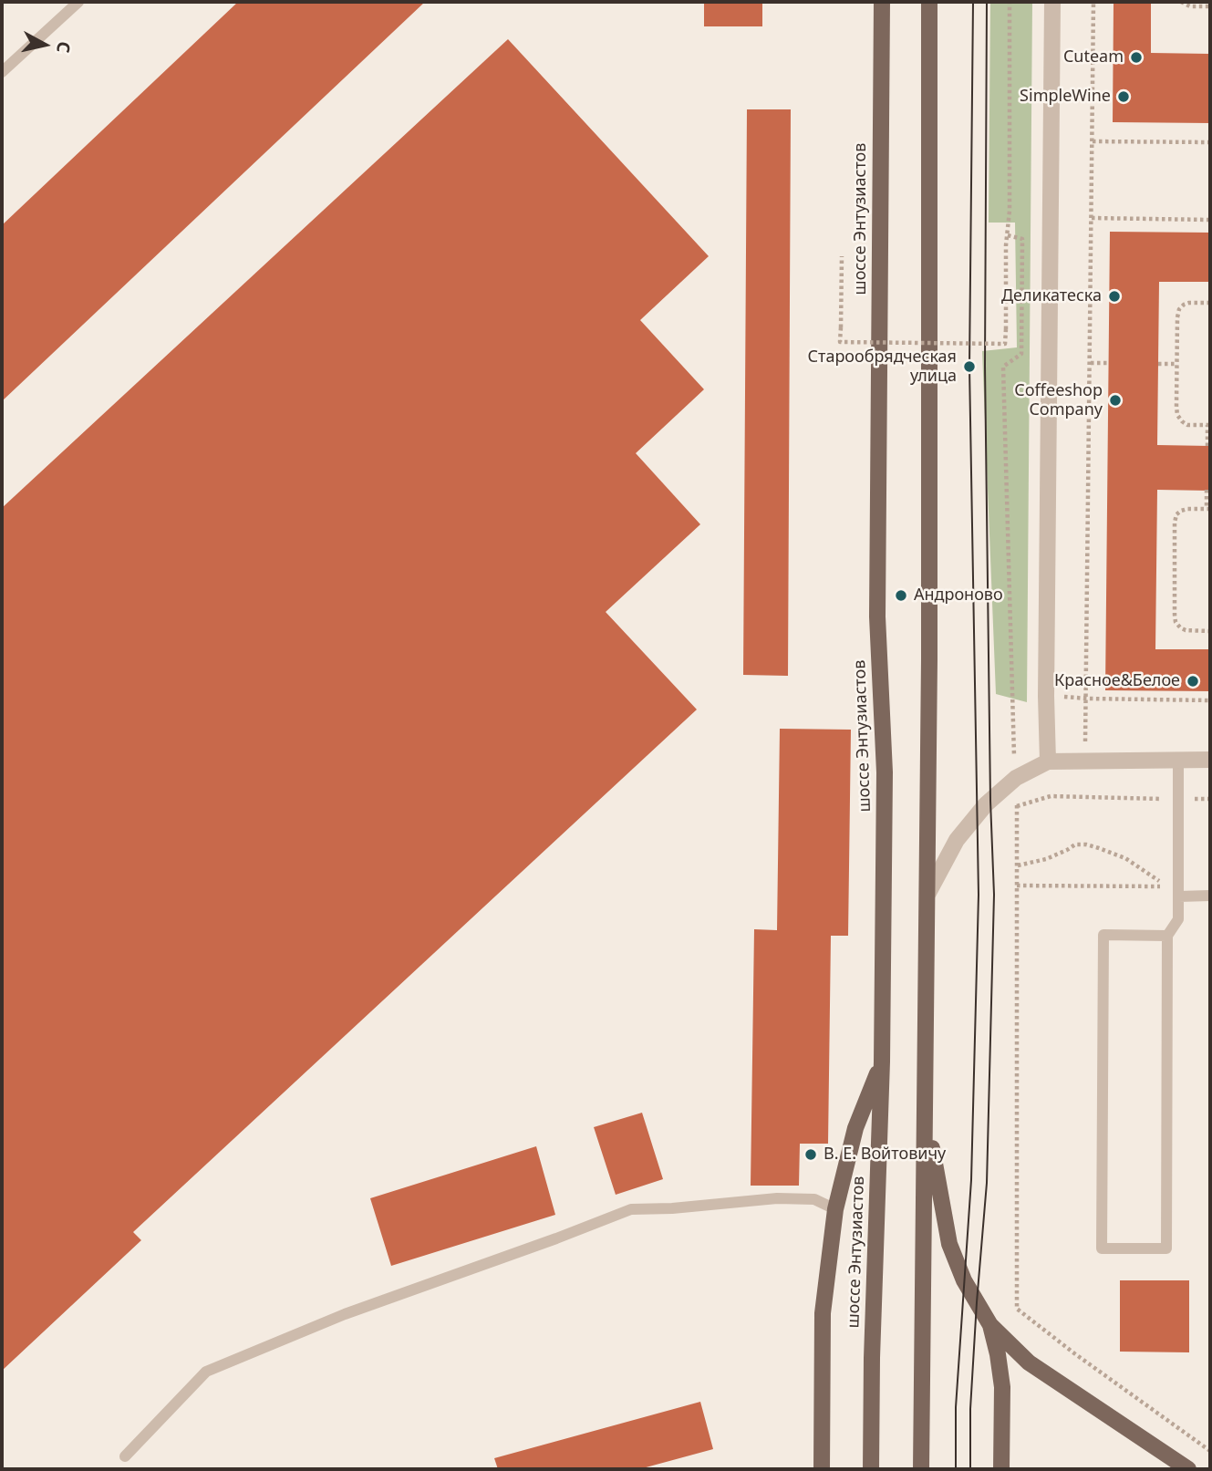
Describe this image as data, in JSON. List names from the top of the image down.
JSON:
{
  "streets": {
    "main road": ["шоссе Энтузиастов"]
  },
  "places": [
    "Cuteam",
    "SimpleWine",
    "Деликатеска",
    "Старообрядческая улица",
    "Coffeeshop Company",
    "Андроново",
    "Красное&Белое",
    "В. Е. Войтовичу"
  ],
  "north": "right"
}
